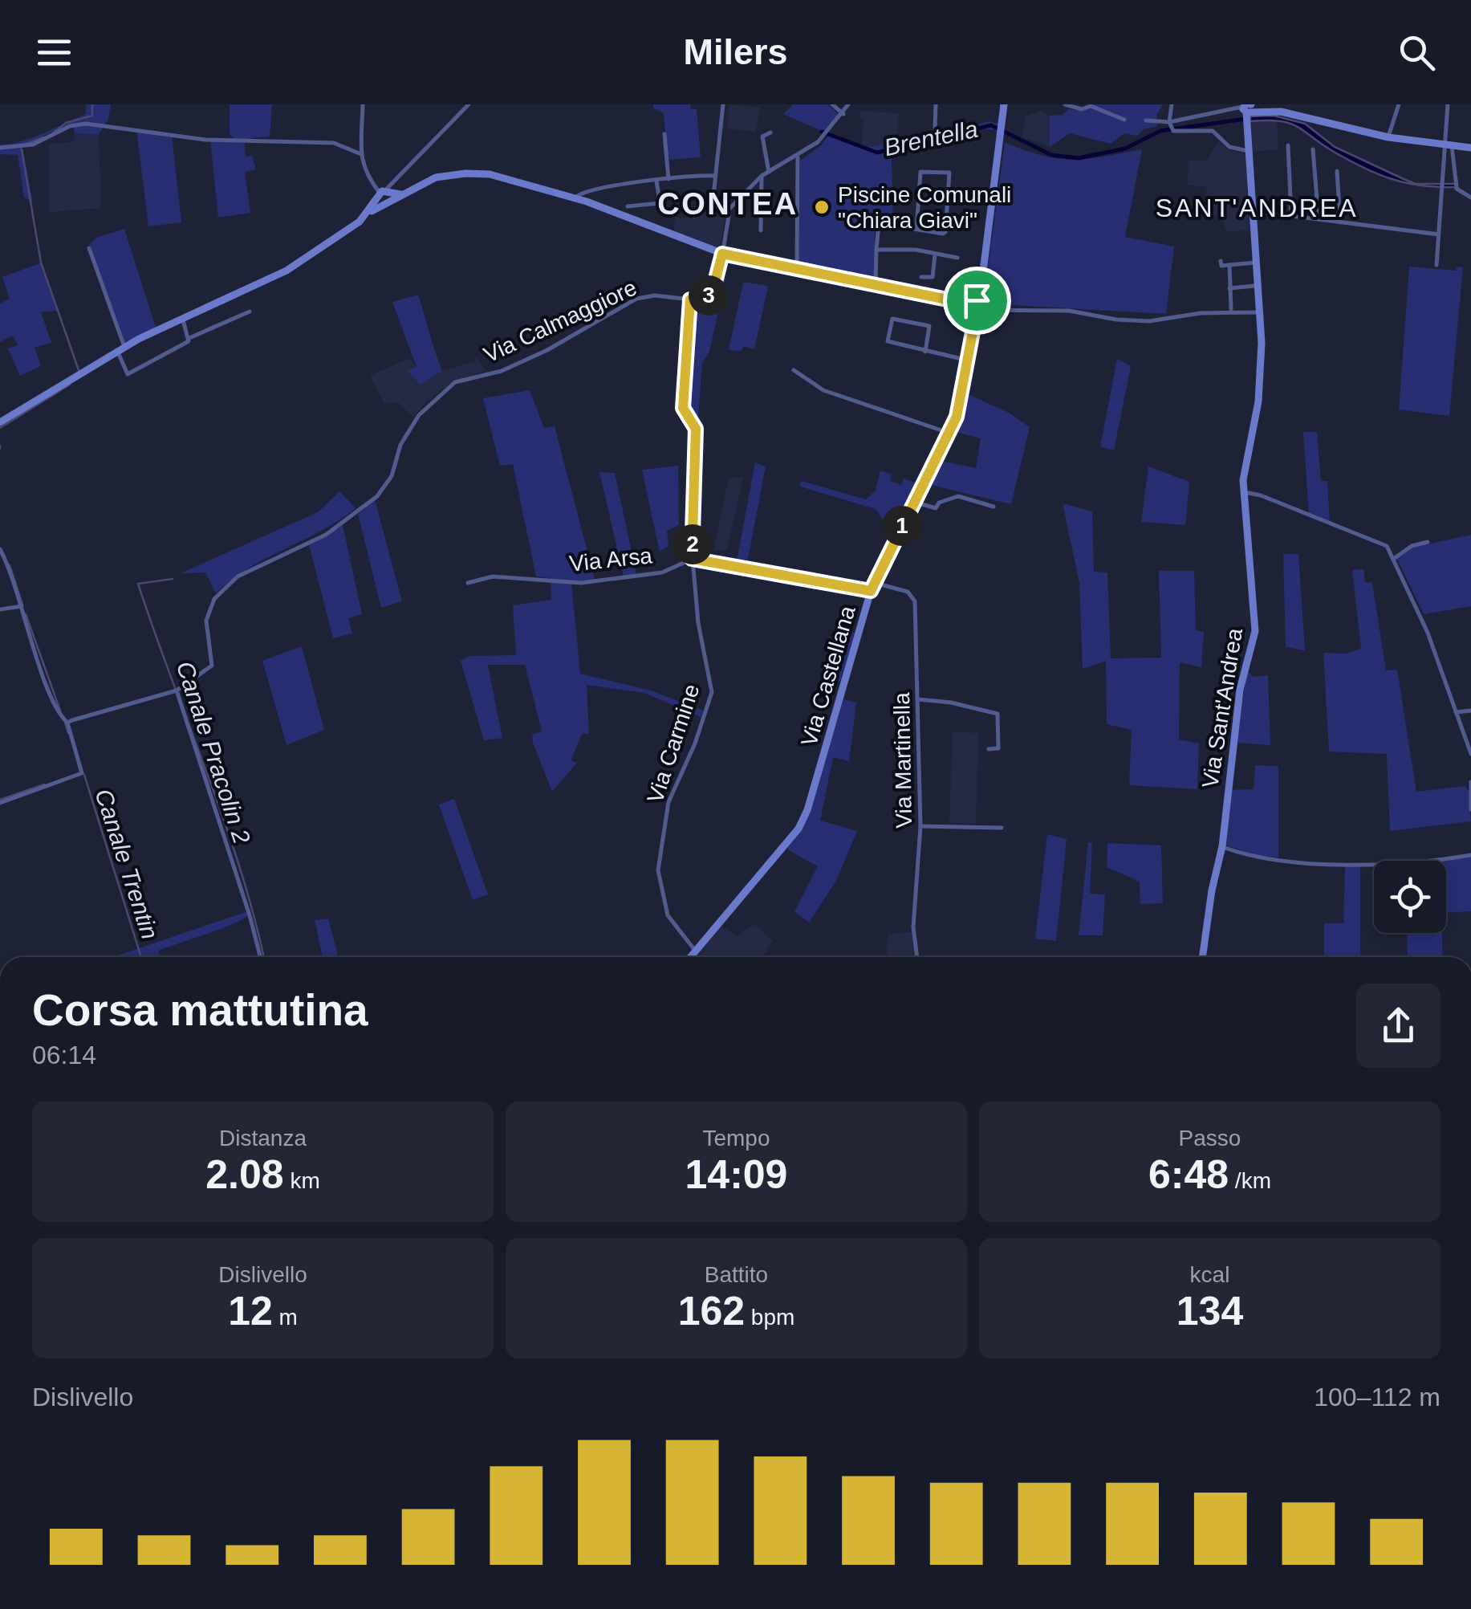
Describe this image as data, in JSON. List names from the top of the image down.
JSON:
{
  "streets": {
    "street": [
      "Via Calmaggiore",
      "Via Arsa",
      "Via Castellana",
      "Via Sant'Andrea",
      "Via Carmine",
      "Via Martinella"
    ]
  },
  "crossings": [
    ["Via Calmaggiore", "Via Carmine"],
    ["Via Arsa", "Via Carmine"],
    ["Via Castellana", "Via Carmine"],
    ["Via Castellana", "Via Martinella"]
  ],
  "districts": ["CONTEA", "SANT'ANDREA"],
  "water": ["Brentella", "Canale Pracolin 2", "Canale Trentin"],
  "places": ["Piscine Comunali \"Chiara Giavi\""],
  "page": {
    "header": "Milers",
    "pins": ["3", "1", "2"],
    "heading": ["Corsa mattutina", "06:14"],
    "stats": [
      ["Distanza", "2.08 km"],
      ["Tempo", "14:09"],
      ["Passo", "6:48 /km"],
      ["Dislivello", "12 m"],
      ["Battito", "162 bpm"],
      ["kcal", "134"]
    ],
    "chart": ["Dislivello", "100–112 m"]
  }
}
